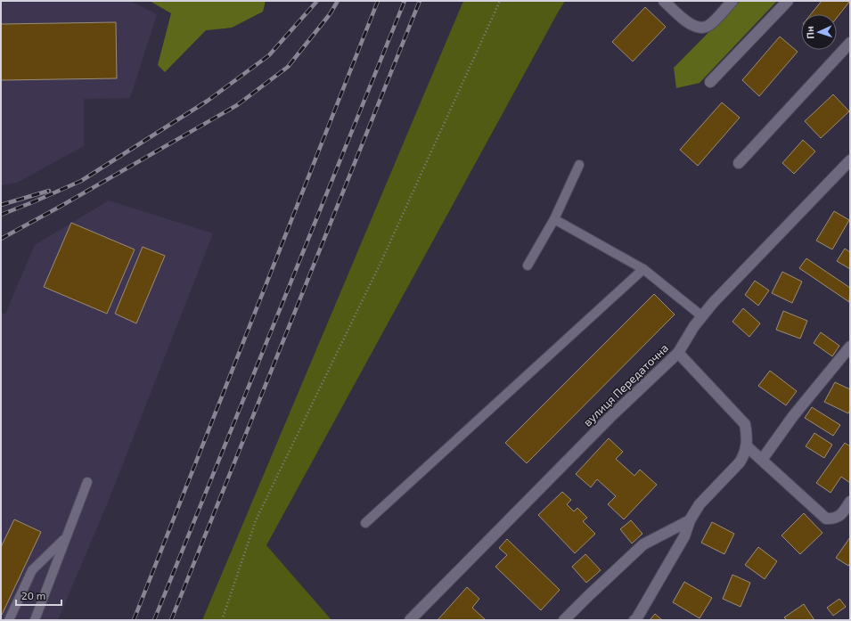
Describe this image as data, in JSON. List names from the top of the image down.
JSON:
{
  "streets": {
    "street": ["вулиця Передаточна"]
  },
  "scale_bar": "20 m",
  "north": "left"
}
